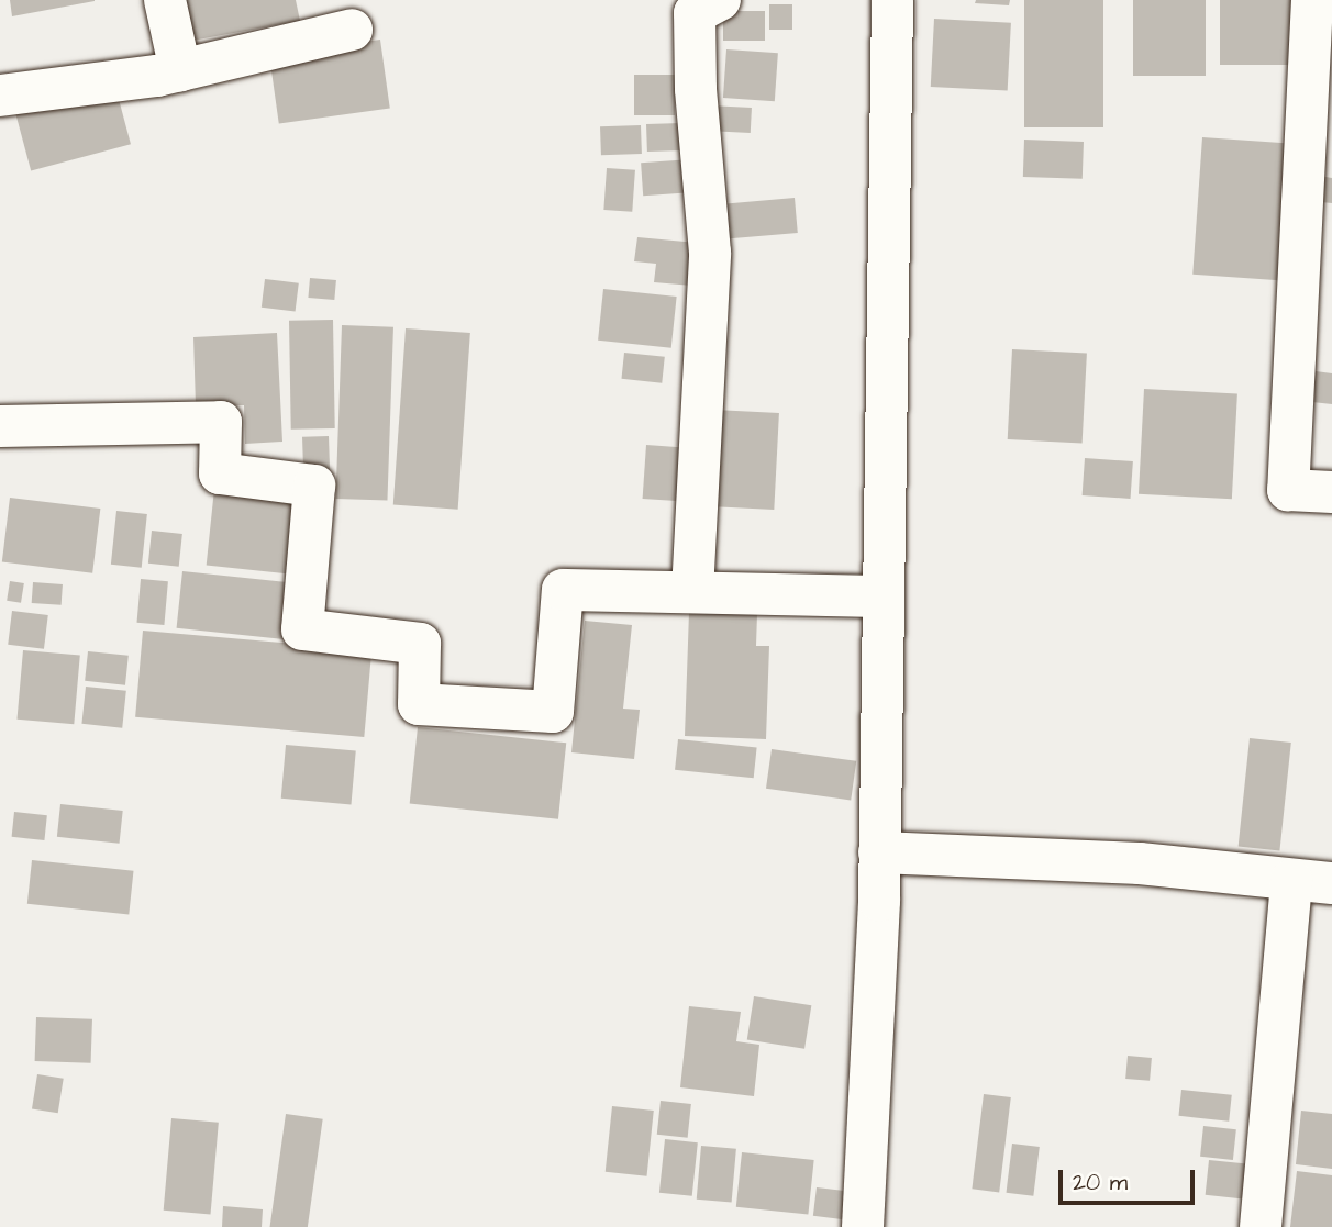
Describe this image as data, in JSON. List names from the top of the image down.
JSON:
{
  "scale_bar": "20 m"
}
